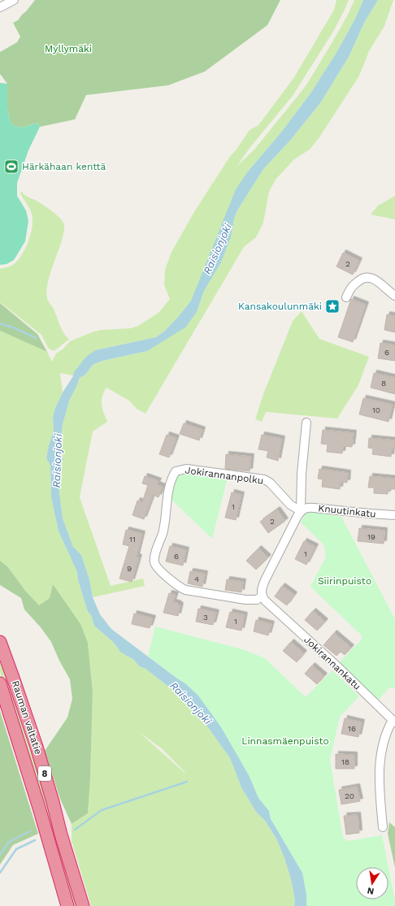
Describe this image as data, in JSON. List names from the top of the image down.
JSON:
{
  "streets": {
    "highway": ["Rauman valtatie", "8"],
    "street": ["Jokirannanpolku", "Knuutinkatu", "Jokirannankatu"]
  },
  "crossings": [
    ["Jokirannanpolku", "Knuutinkatu"],
    ["Jokirannanpolku", "Jokirannankatu"]
  ],
  "water": ["Raisionjoki"],
  "parks": ["Myllymäki", "Siirinpuisto", "Linnasmäenpuisto"],
  "places": {
    "sports": ["Härkähaan kenttä"],
    "place": ["Kansakoulunmäki"]
  },
  "house_numbers": [
    "2",
    "6",
    "8",
    "10",
    "1",
    "2",
    "19",
    "11",
    "1",
    "6",
    "9",
    "4",
    "3",
    "1",
    "16",
    "18",
    "20"
  ],
  "north": "bottom"
}
